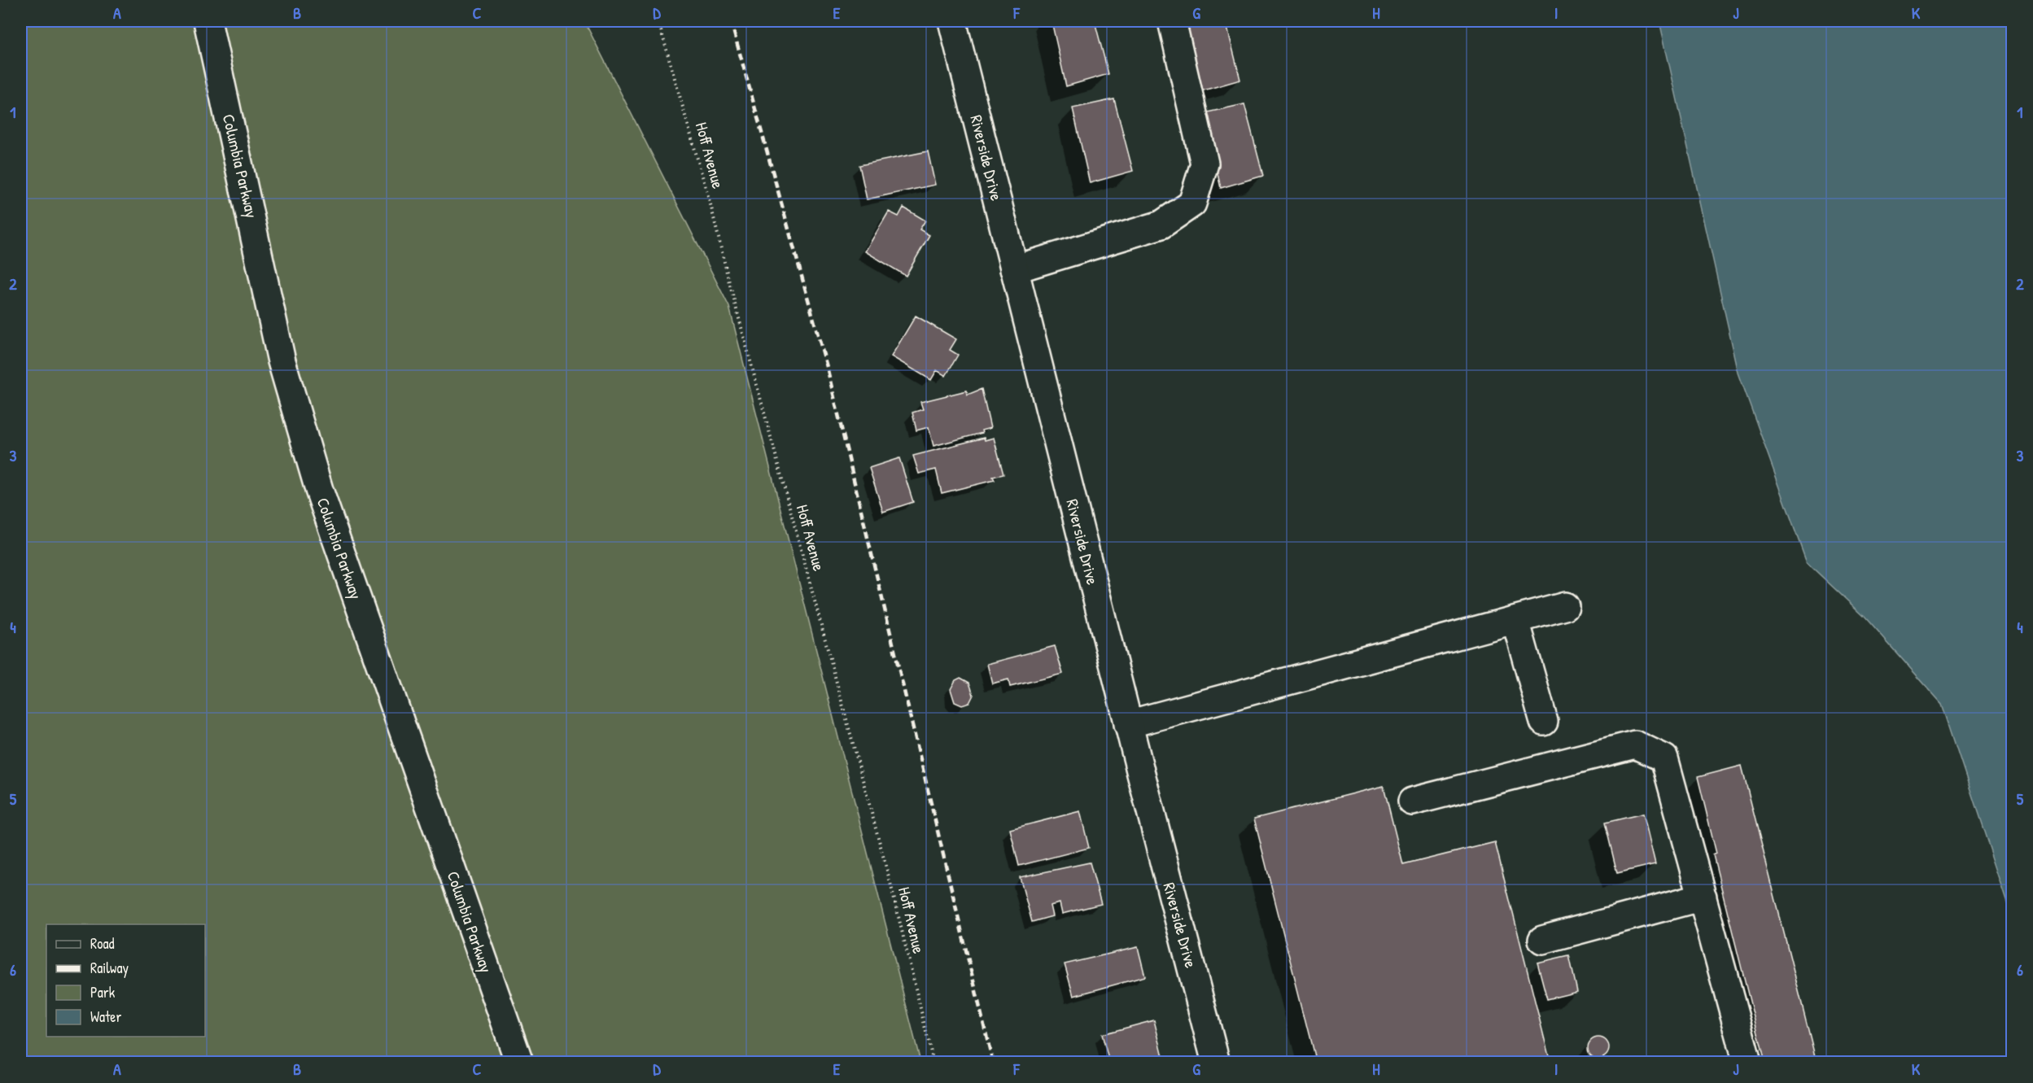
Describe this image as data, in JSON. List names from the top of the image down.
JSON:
{
  "streets": {
    "main road": ["Riverside Drive", "Columbia Parkway"],
    "path": ["Hoff Avenue"]
  },
  "legend": [
    "Road",
    "Railway",
    "Park",
    "Water"
  ],
  "grid": {
    "columns": [
      "A",
      "B",
      "C",
      "D",
      "E",
      "F",
      "G",
      "H",
      "I",
      "J",
      "K"
    ],
    "rows": [
      "1",
      "2",
      "3",
      "4",
      "5",
      "6"
    ]
  }
}
